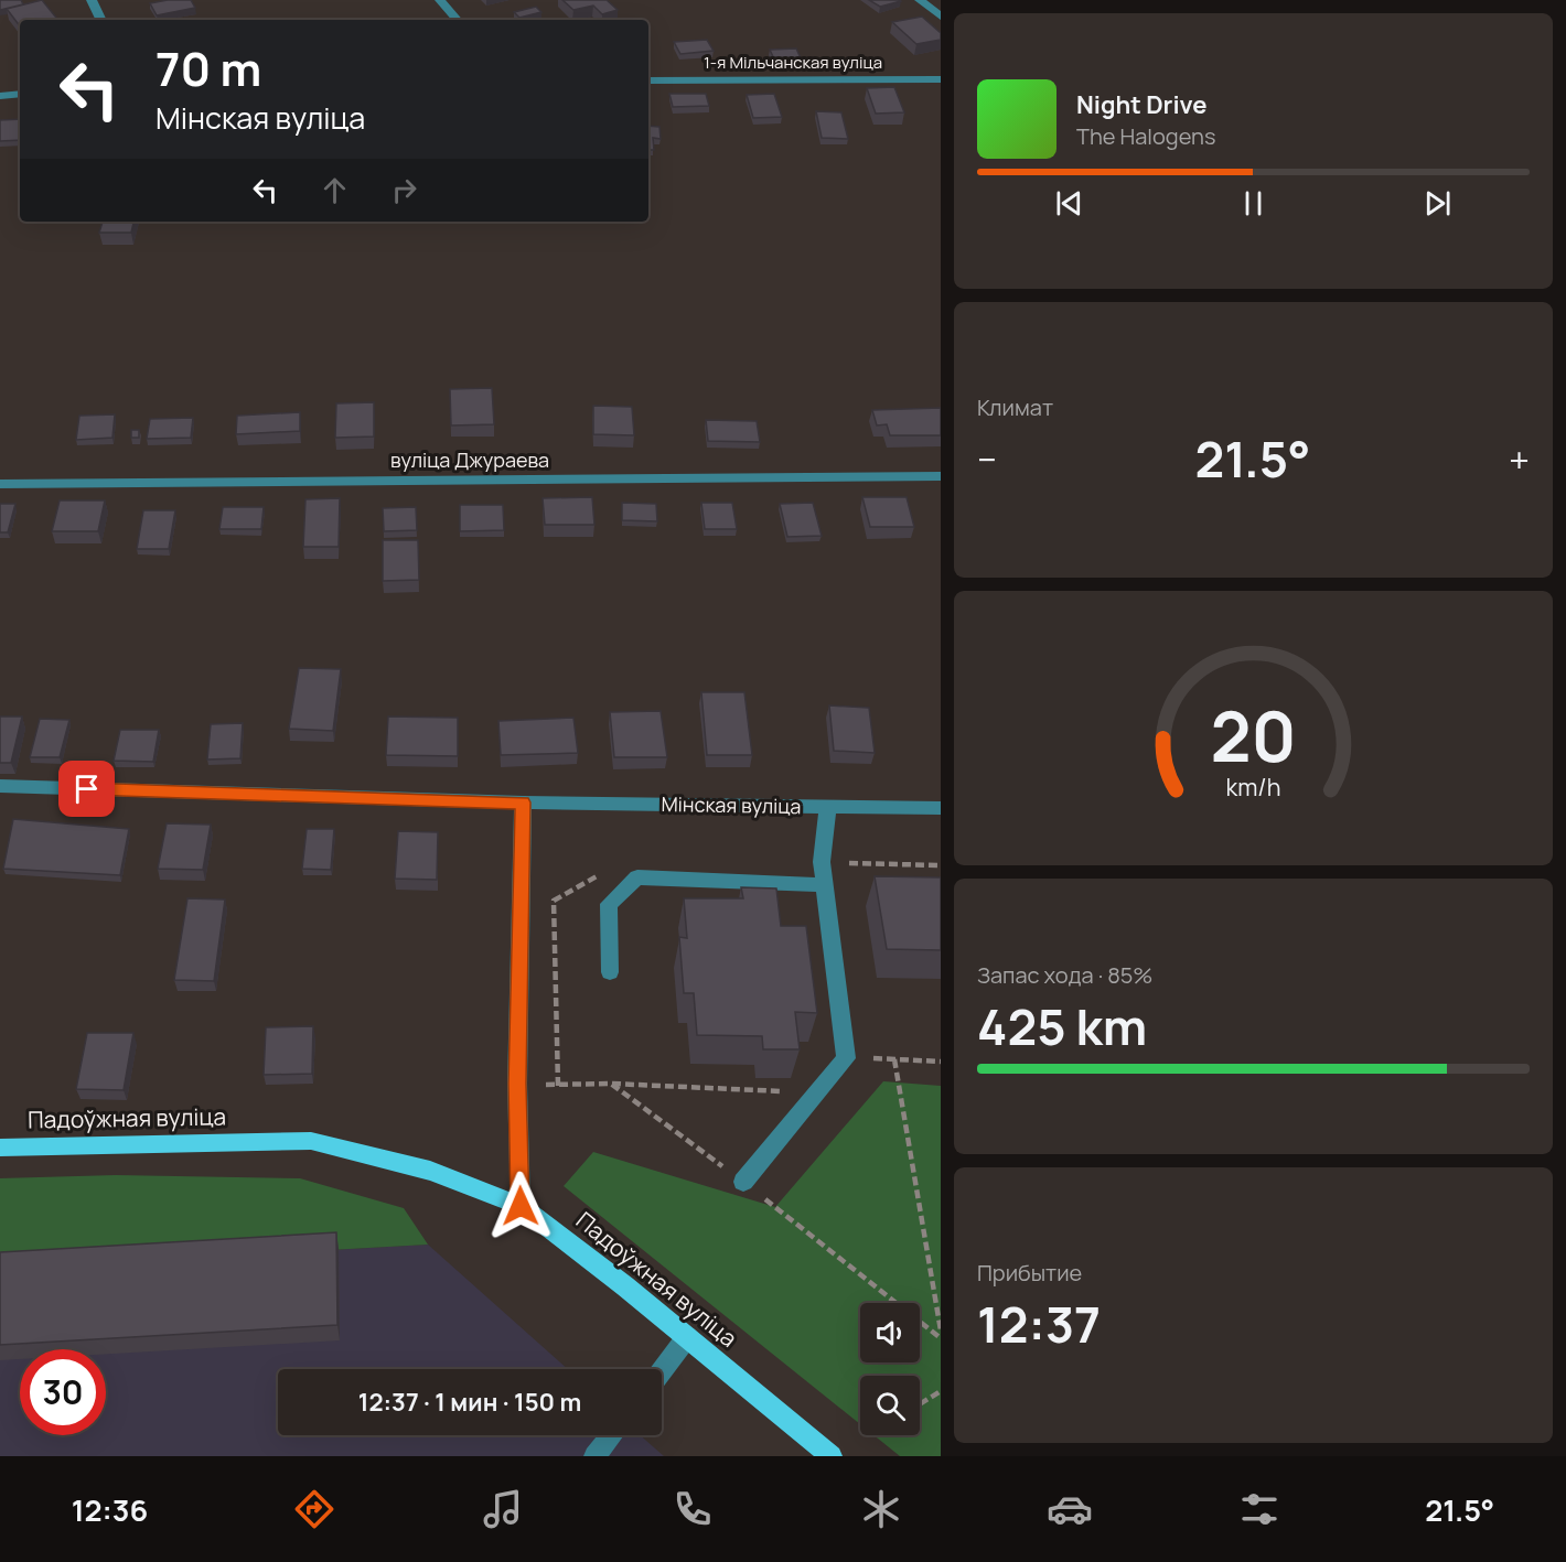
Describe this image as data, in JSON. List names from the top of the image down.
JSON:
{
  "streets": {
    "main road": ["Падоўжная вуліца"],
    "street": ["1-я Мільчанская вуліца", "вуліца Джураева", "Мінская вуліца"]
  },
  "page": {
    "turn": ["70 m", "Мінская вуліца"],
    "song": ["Night Drive", "The Halogens"],
    "tile": [
      "Климат",
      ["Запас хода · 85%", "425 km"],
      ["Прибытие", "12:37"]
    ],
    "heat": ["−", "21.5°", "+"],
    "limit": "30",
    "trip": "12:37 · 1 мин · 150 m",
    "tabs": ["12:36", "21.5°"],
    "gauge": ["20", "km/h"]
  }
}
